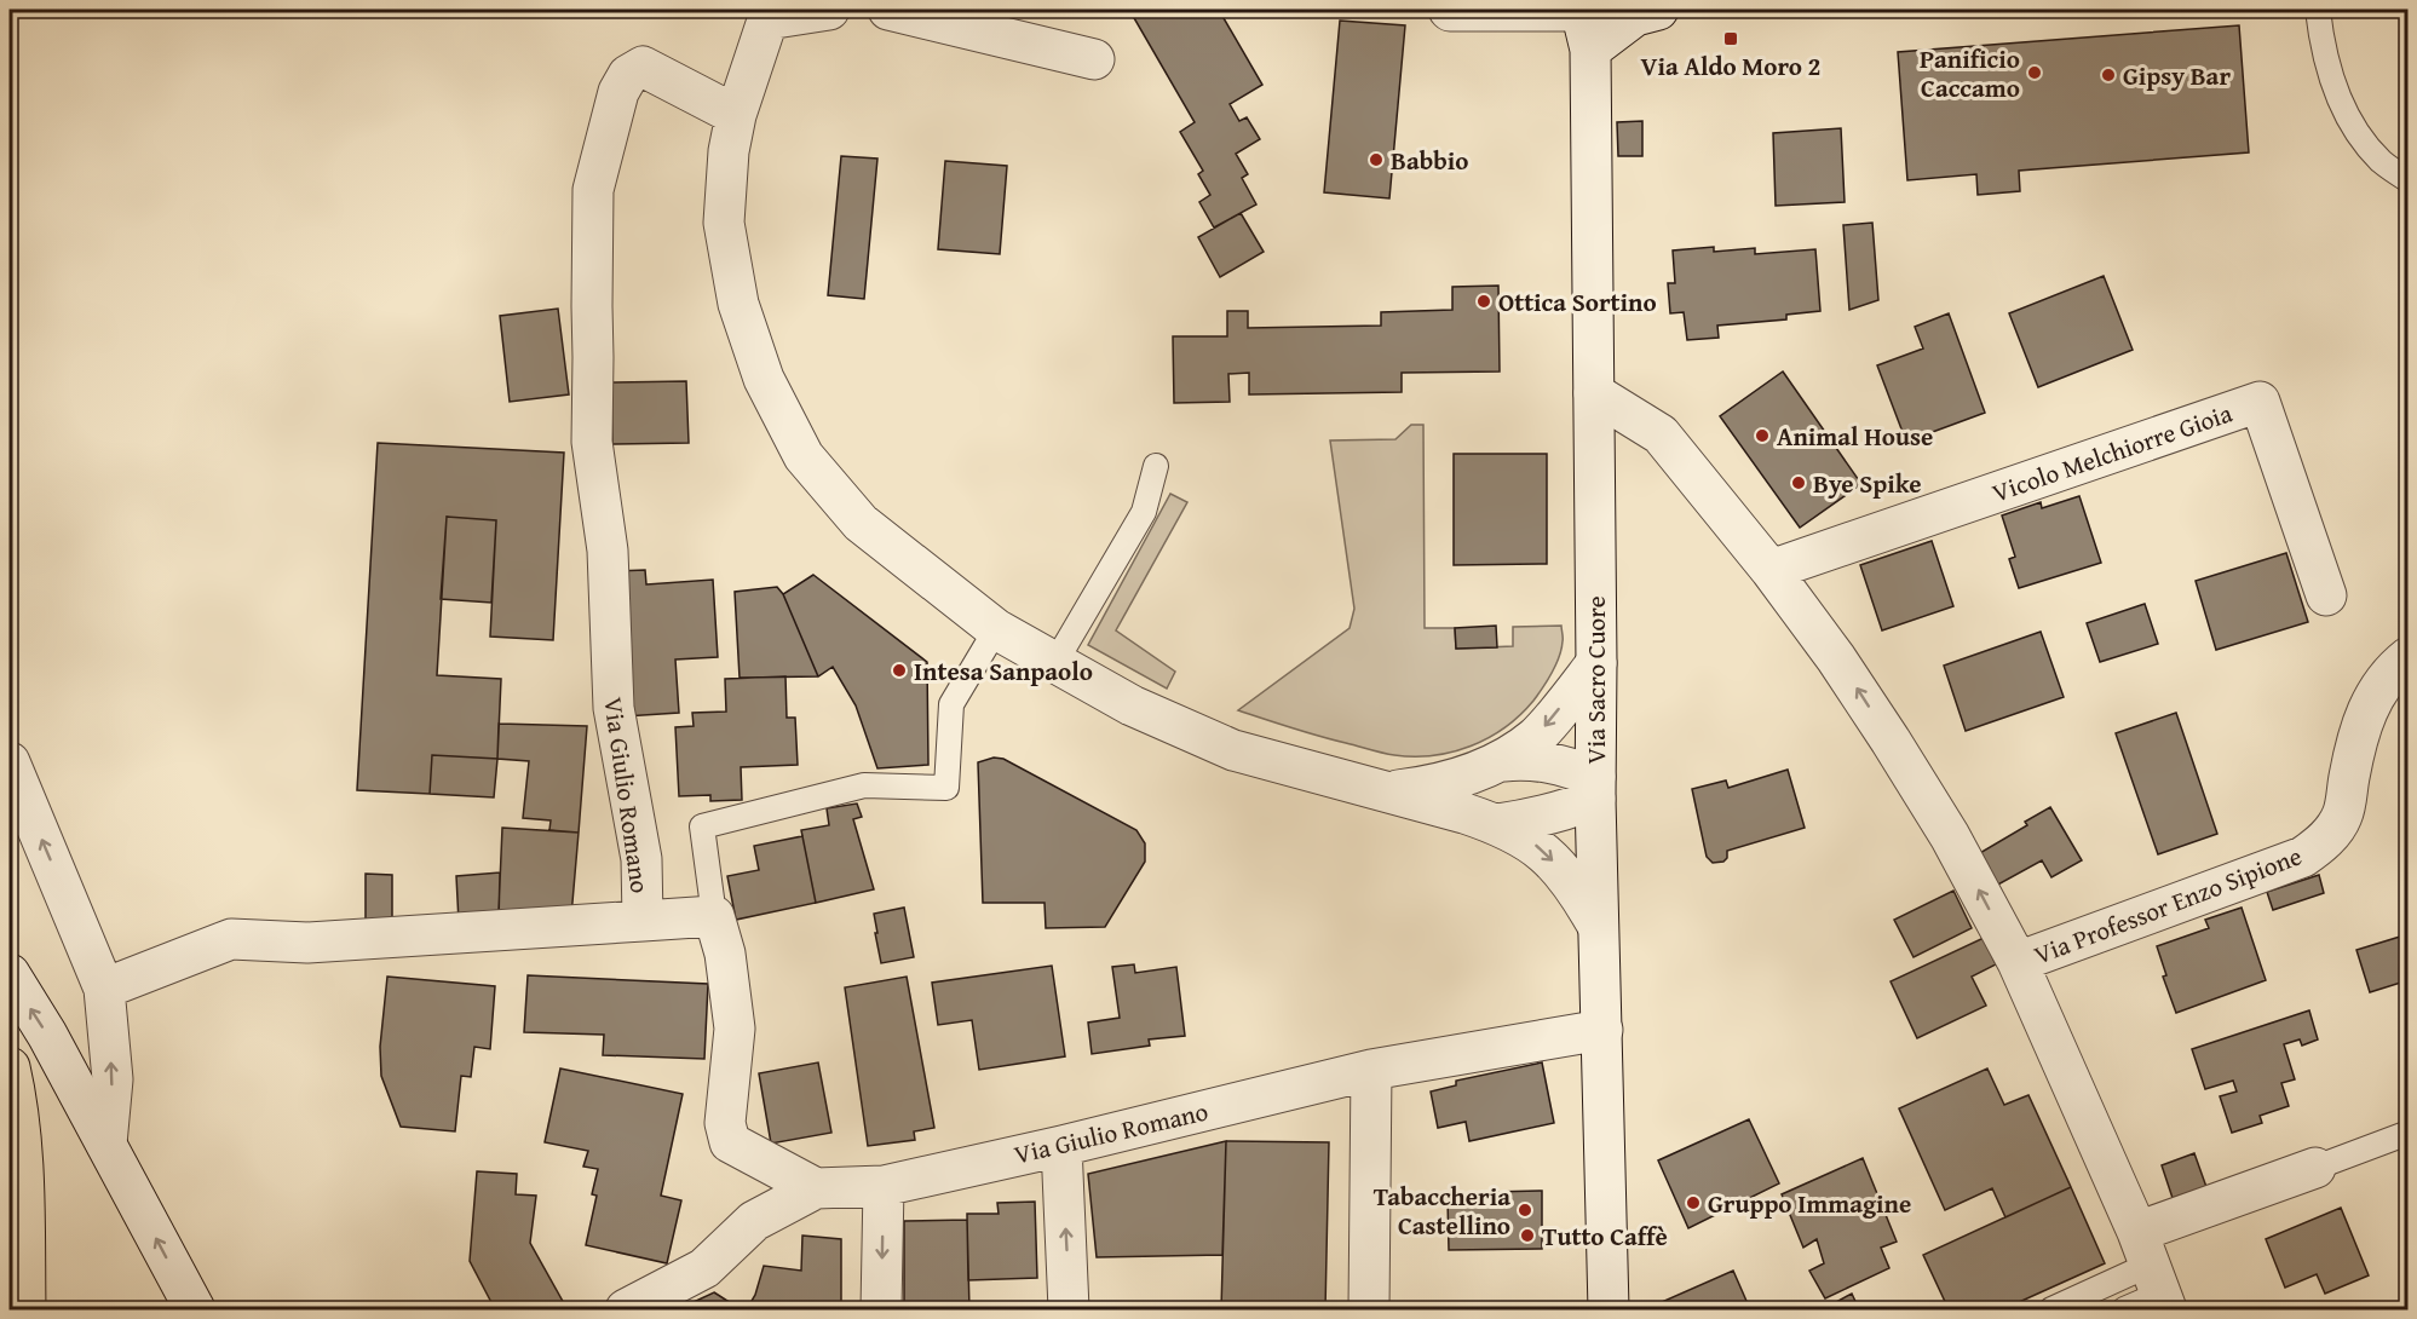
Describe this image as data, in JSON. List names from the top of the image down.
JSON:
{
  "streets": {
    "street": [
      "Vicolo Melchiorre Gioia",
      "Via Sacro Cuore",
      "Via Giulio Romano",
      "Via Professor Enzo Sipione"
    ]
  },
  "crossings": [
    ["Via Sacro Cuore", "Via Giulio Romano"]
  ],
  "places": {
    "transit": ["Via Aldo Moro 2"],
    "other": [
      "Panificio Caccamo",
      "Gipsy Bar",
      "Babbio",
      "Ottica Sortino",
      "Animal House",
      "Bye Spike",
      "Intesa Sanpaolo",
      "Gruppo Immagine",
      "Tabaccheria Castellino",
      "Tutto Caffè"
    ]
  }
}
